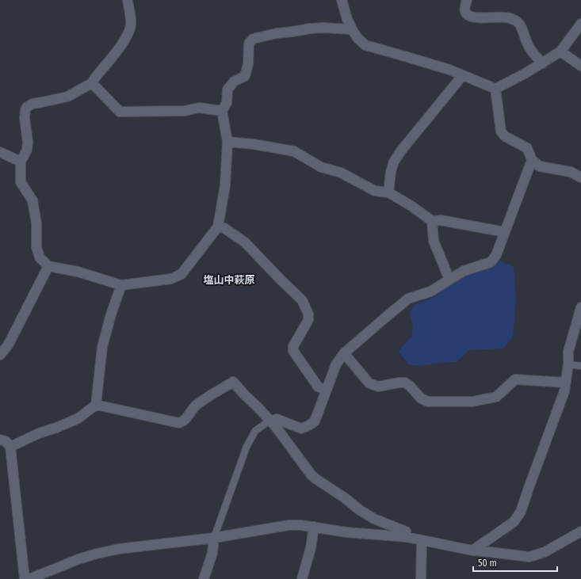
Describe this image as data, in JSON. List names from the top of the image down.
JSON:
{
  "districts": ["塩山中萩原"],
  "scale_bar": "50 m"
}
